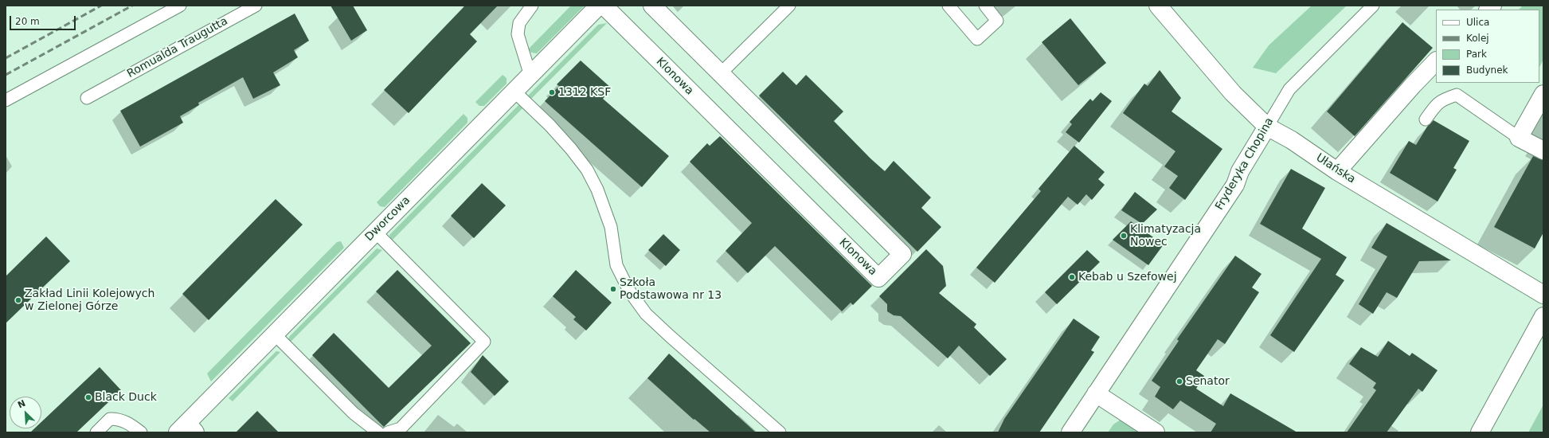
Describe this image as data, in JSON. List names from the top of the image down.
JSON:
{
  "streets": {
    "street": [
      "Klonowa",
      "Fryderyka Chopina",
      "Ułańska",
      "Dworcowa"
    ],
    "lane": ["Romualda Traugutta"]
  },
  "crossings": [
    ["Fryderyka Chopina", "Ułańska"]
  ],
  "places": [
    "1312 KSF",
    "Klimatyzacja Nowec",
    "Kebab u Szefowej",
    "Szkoła Podstawowa nr 13",
    "Zakład Linii Kolejowych w Zielonej Górze",
    "Senator",
    "Black Duck"
  ],
  "legend": [
    "Ulica",
    "Kolej",
    "Park",
    "Budynek"
  ],
  "scale_bar": "20 m",
  "north": "top left"
}
